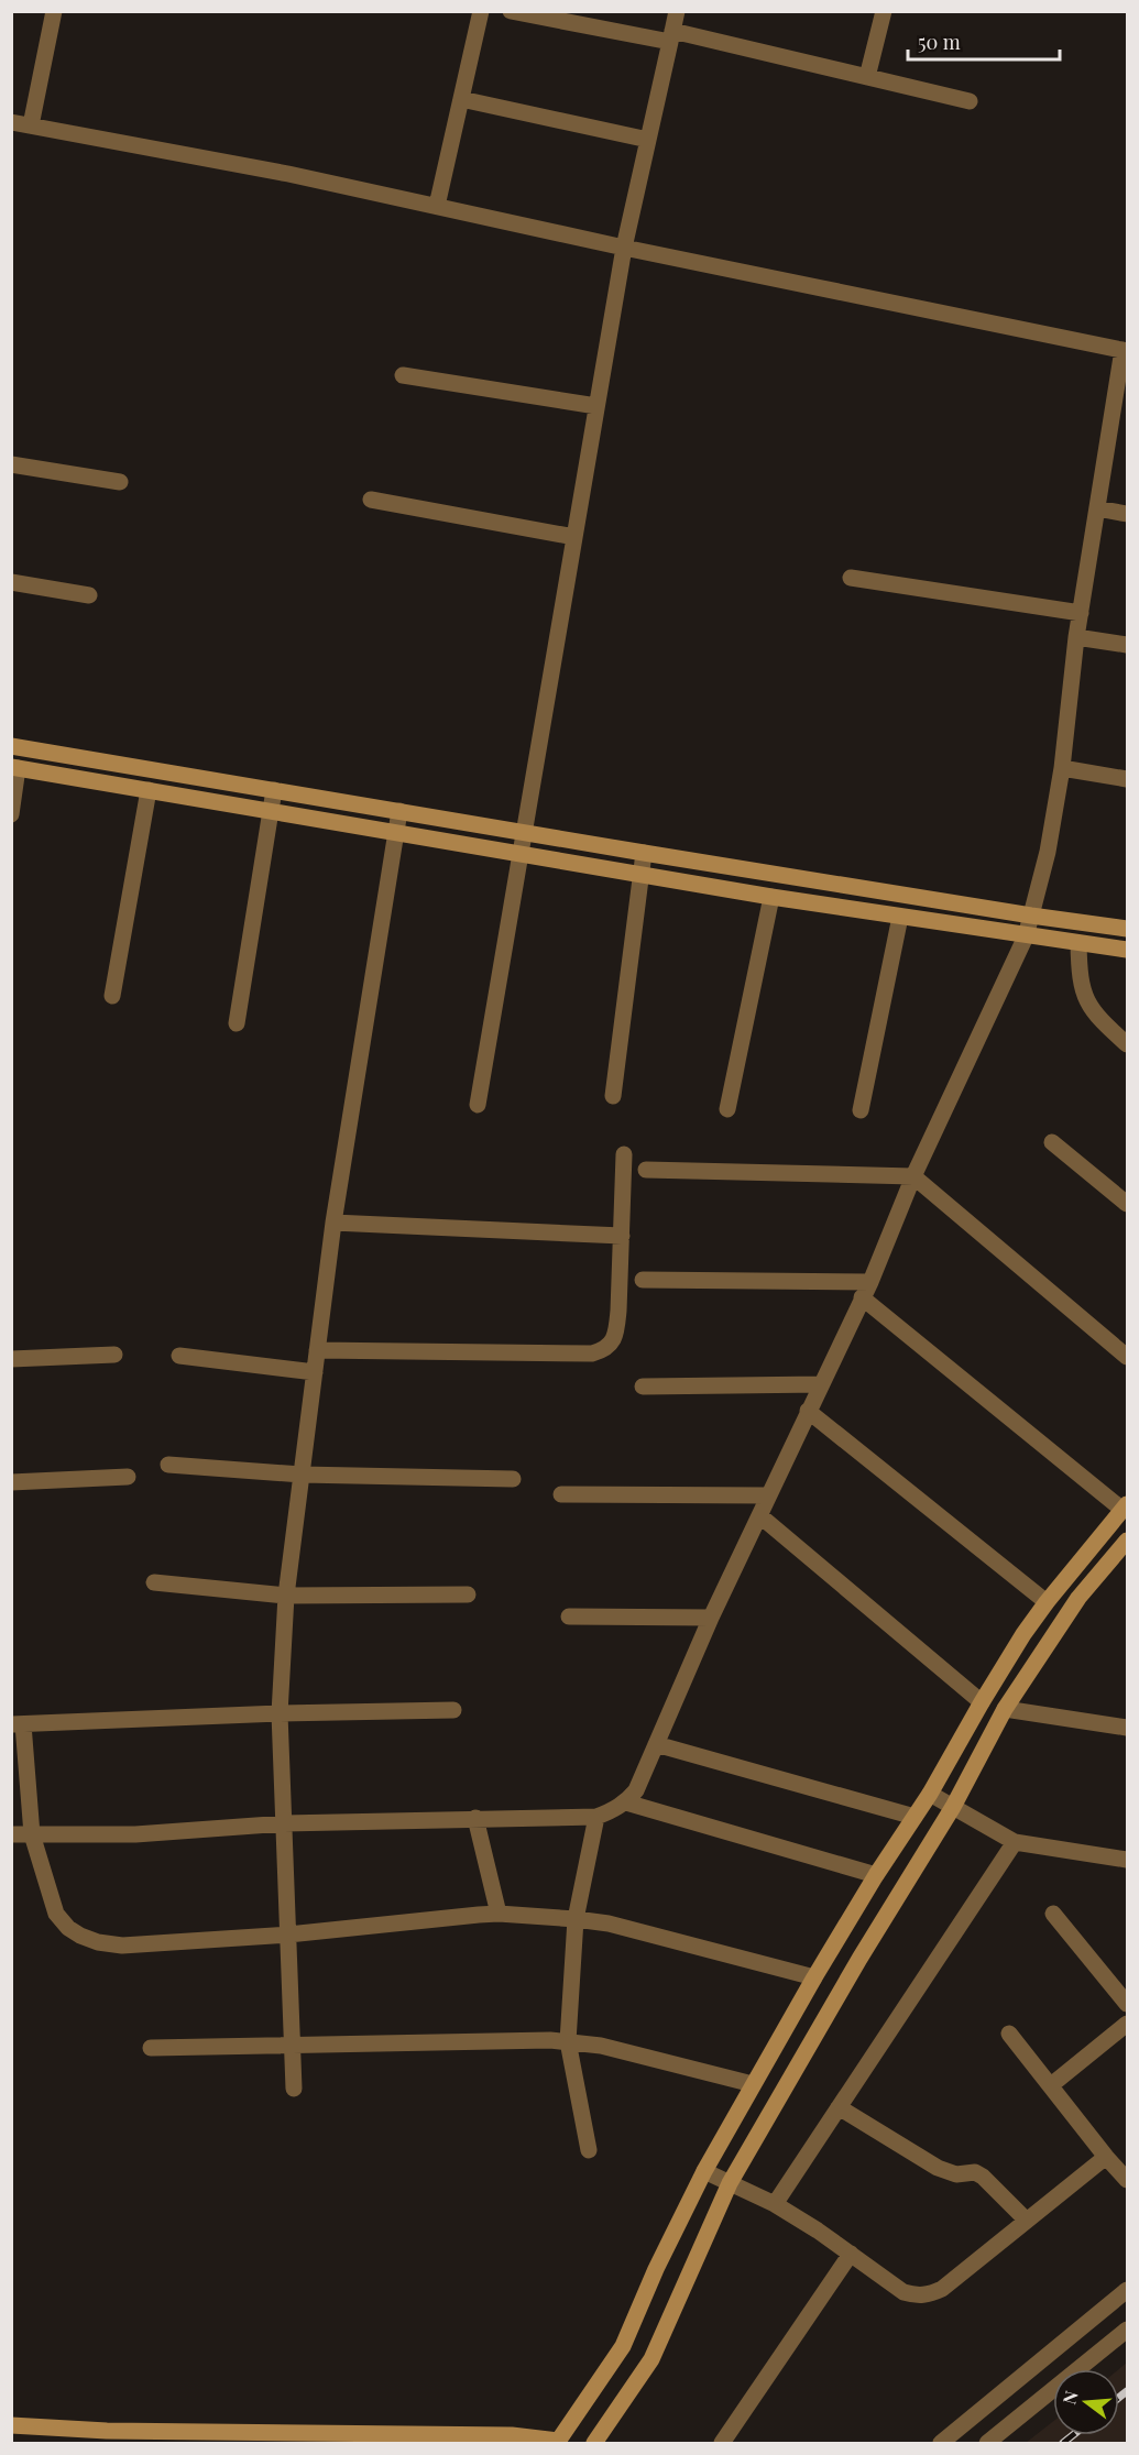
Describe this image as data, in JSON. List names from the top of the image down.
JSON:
{
  "scale_bar": "50 m",
  "north": "left"
}
